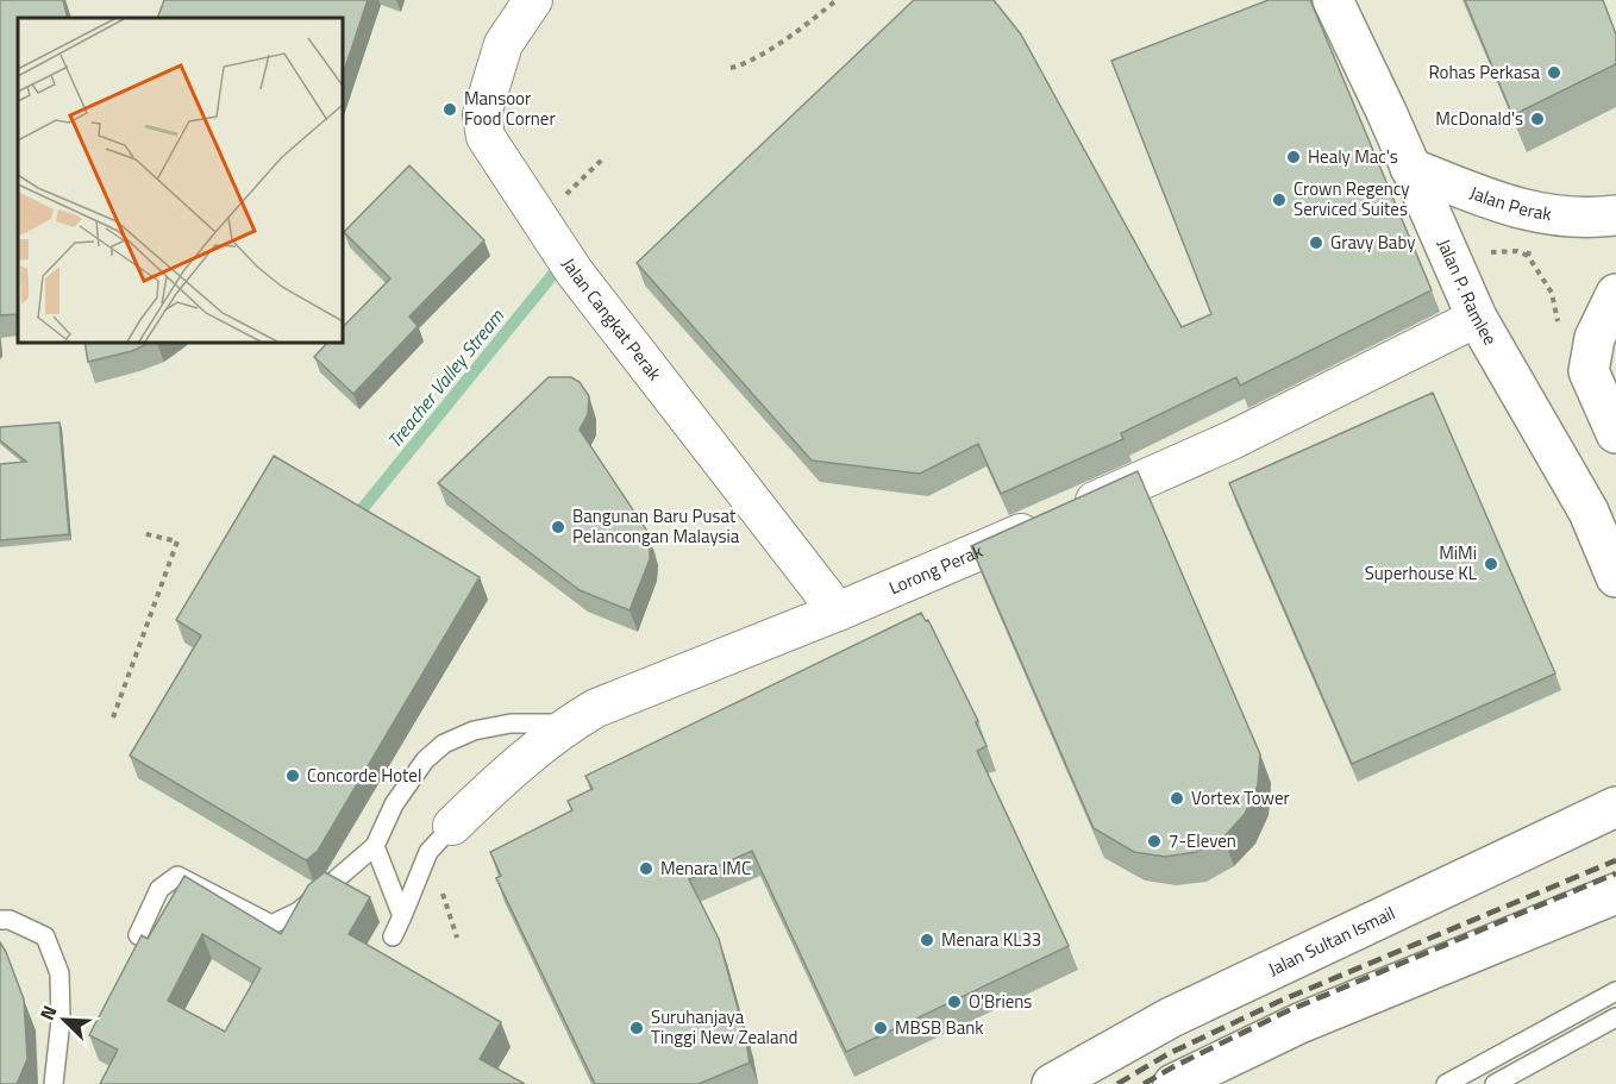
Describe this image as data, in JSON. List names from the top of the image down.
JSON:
{
  "streets": {
    "main road": ["Jalan Perak", "Jalan P. Ramlee", "Jalan Sultan Ismail"],
    "street": ["Jalan Cangkat Perak", "Lorong Perak"]
  },
  "crossings": [
    ["Jalan Perak", "Jalan P. Ramlee"],
    ["Jalan P. Ramlee", "Lorong Perak"],
    ["Jalan Cangkat Perak", "Lorong Perak"]
  ],
  "water": ["Treacher Valley Stream"],
  "places": [
    "Rohas Perkasa",
    "Mansoor Food Corner",
    "McDonald's",
    "Healy Mac's",
    "Crown Regency Serviced Suites",
    "Gravy Baby",
    "Bangunan Baru Pusat Pelancongan Malaysia",
    "MiMi Superhouse KL",
    "Concorde Hotel",
    "Vortex Tower",
    "7-Eleven",
    "Menara IMC",
    "Menara KL33",
    "O'Briens",
    "Suruhanjaya Tinggi New Zealand",
    "MBSB Bank"
  ],
  "north": "top left"
}
